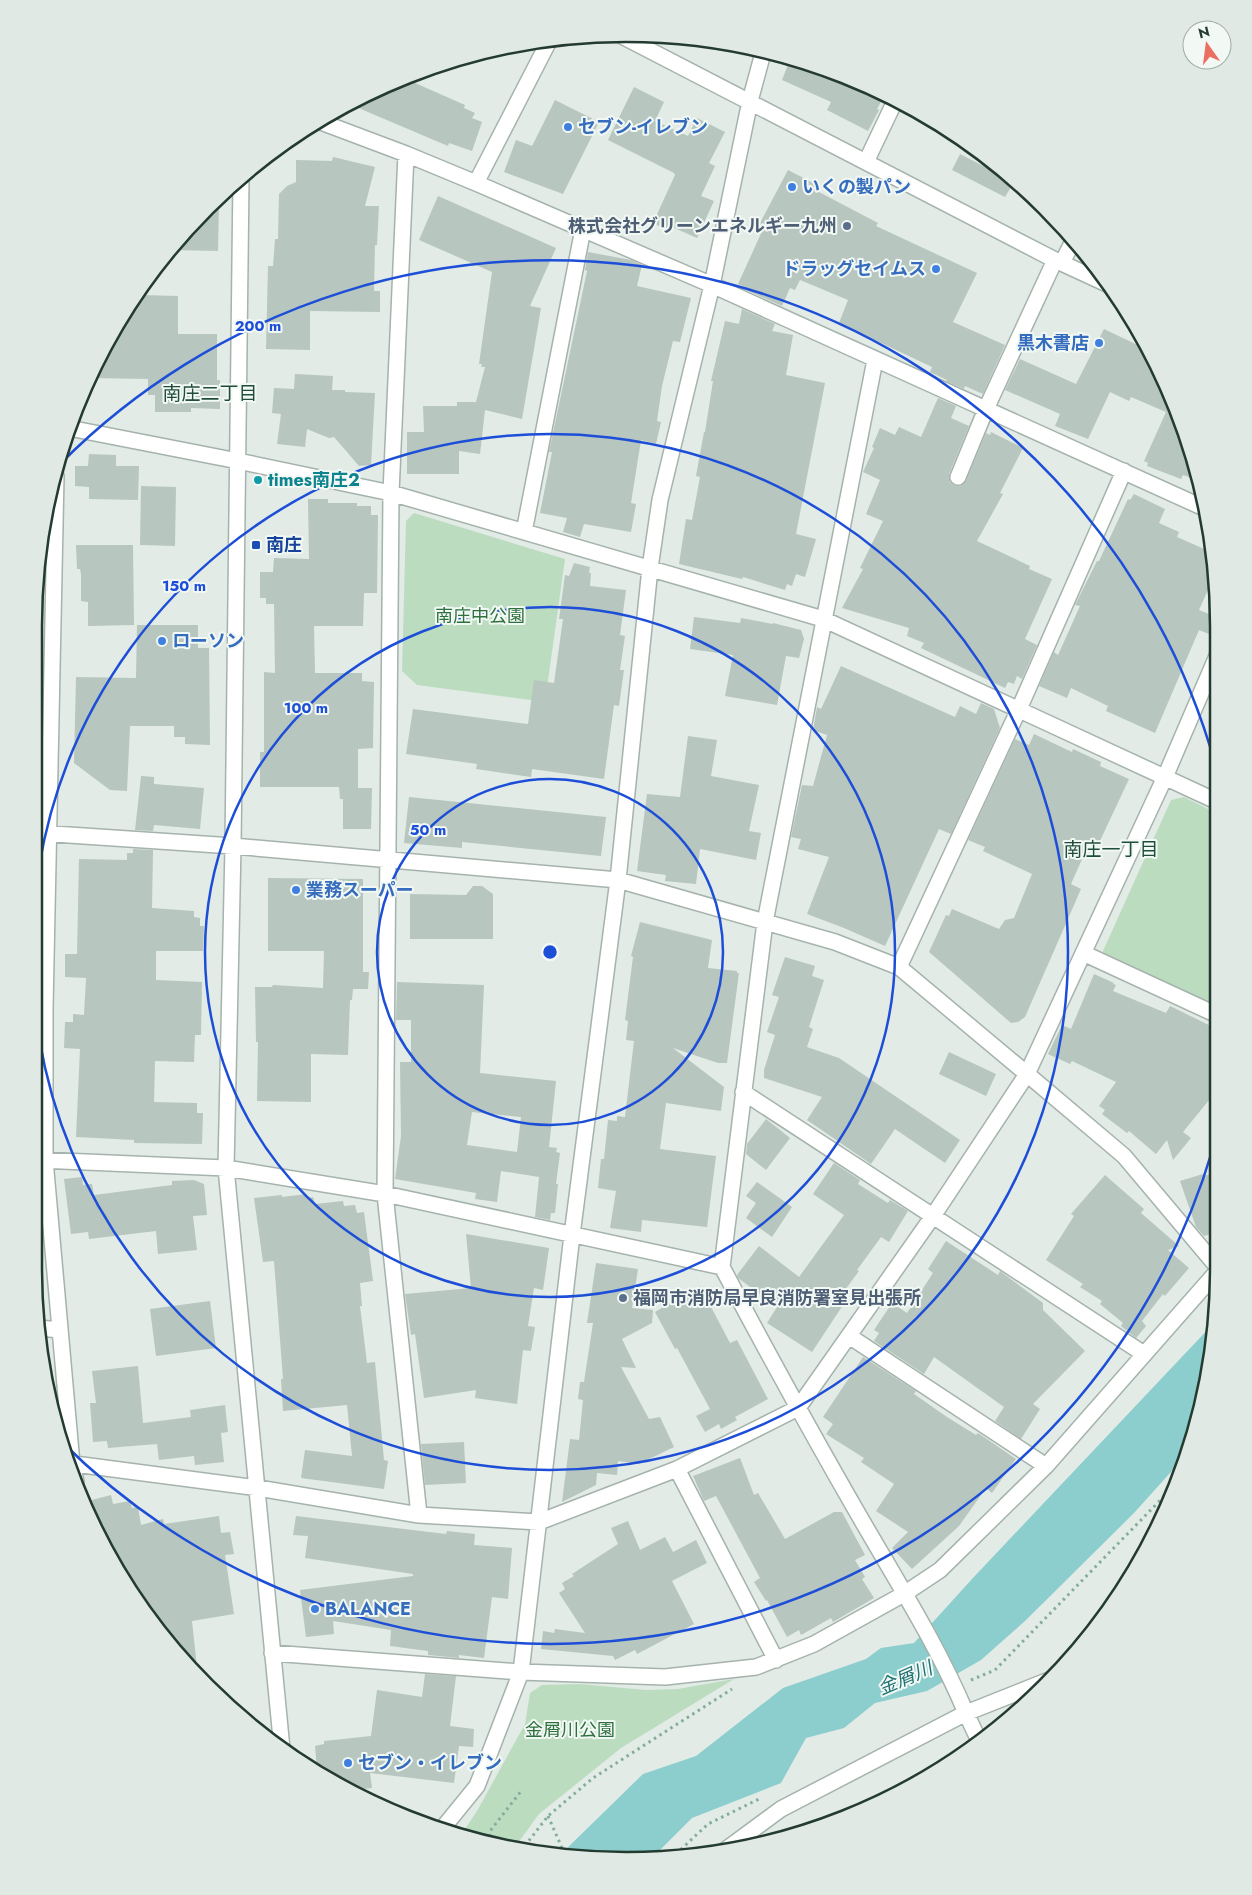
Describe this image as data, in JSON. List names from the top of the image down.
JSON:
{
  "districts": ["南庄二丁目", "南庄一丁目"],
  "water": ["金屑川"],
  "parks": ["南庄中公園", "金屑川公園"],
  "places": {
    "other": [
      "セブン-イレブン",
      "いくの製パン",
      "株式会社グリーンエネルギー九州",
      "ドラッグセイムス",
      "黒木書店",
      "times南庄2",
      "ローソン",
      "業務スーパー",
      "福岡市消防局早良消防署室見出張所",
      "BALANCE",
      "セブン・イレブン"
    ],
    "transit": ["南庄"]
  },
  "north": "top",
  "rings": [
    "200 m",
    "150 m",
    "100 m",
    "50 m"
  ]
}
